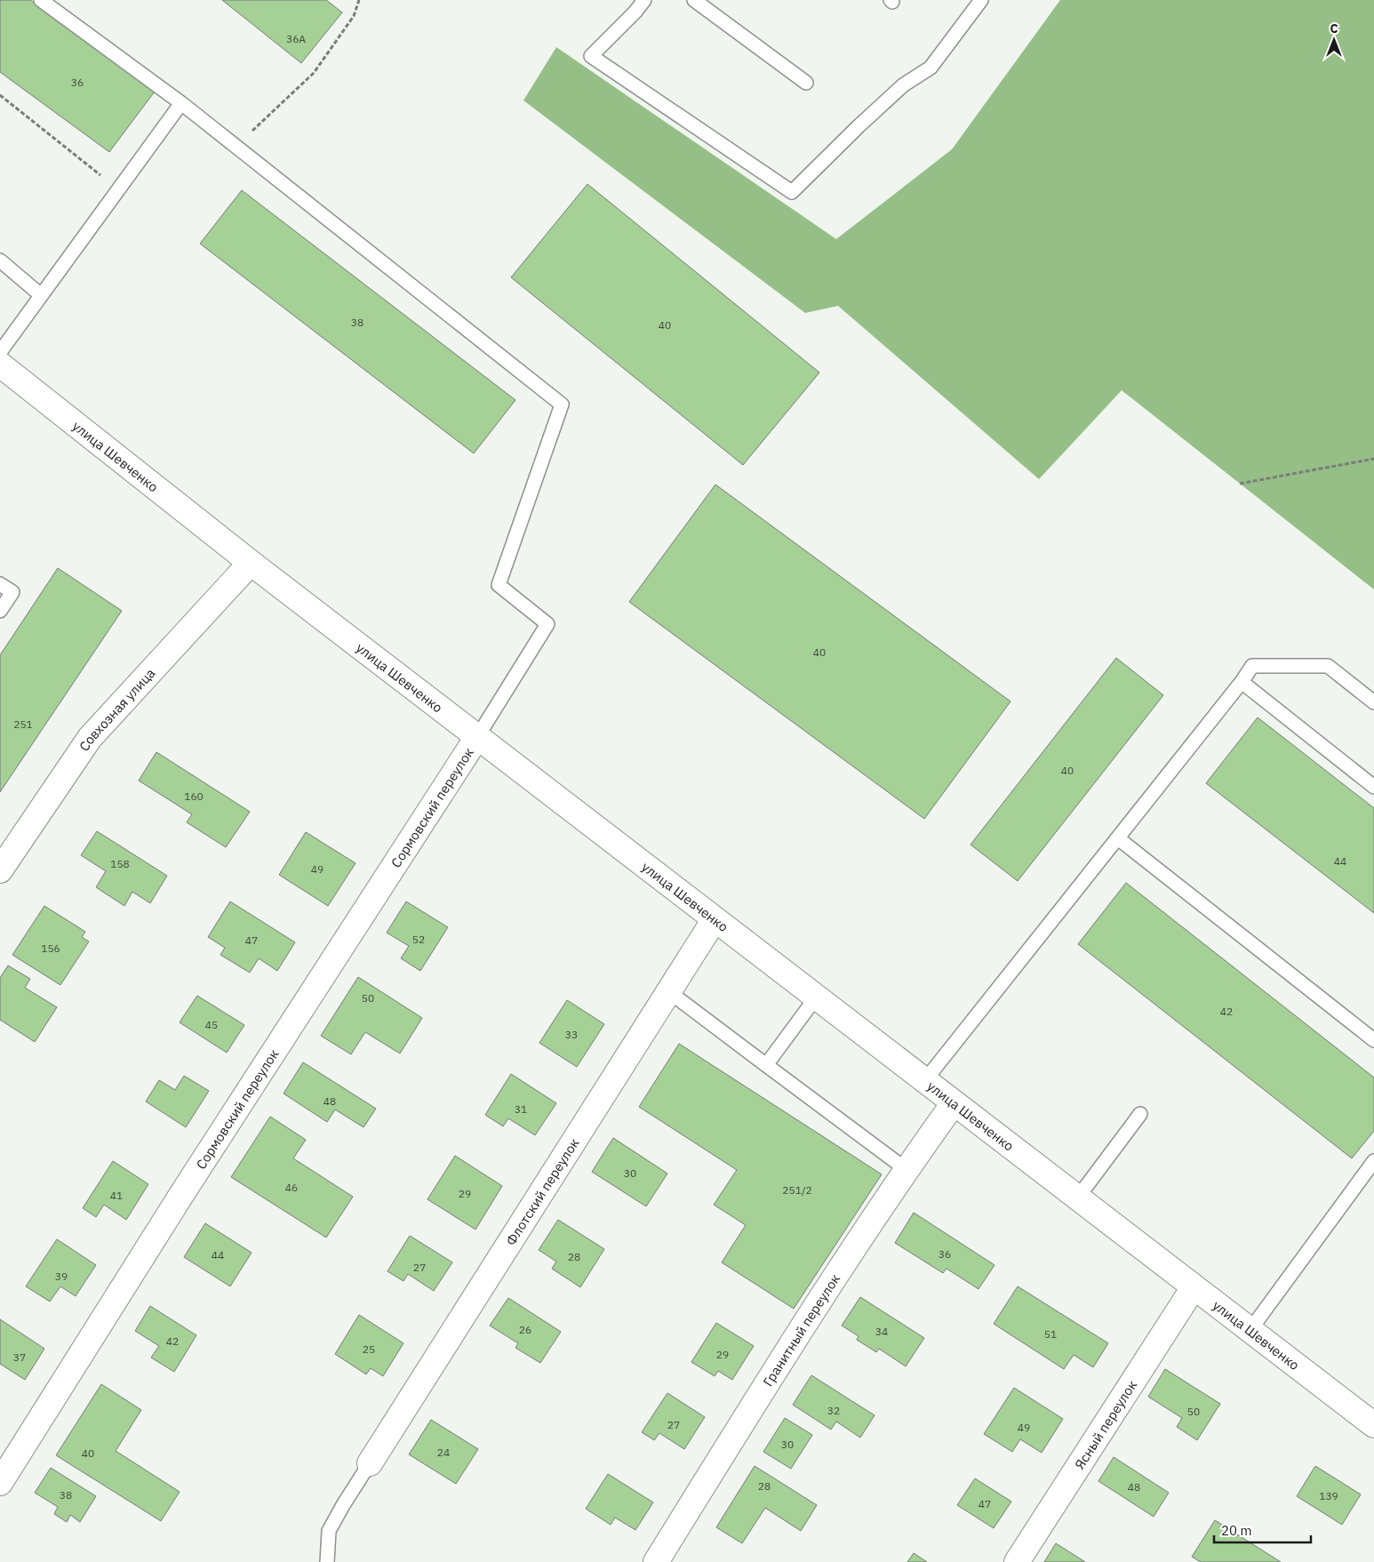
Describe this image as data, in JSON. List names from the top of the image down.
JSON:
{
  "streets": {
    "street": [
      "улица Шевченко",
      "Совхозная улица",
      "Сормовский переулок",
      "Флотский переулок",
      "Гранитный переулок",
      "Ясный переулок"
    ]
  },
  "crossings": [
    ["улица Шевченко", "Совхозная улица"],
    ["улица Шевченко", "Сормовский переулок"],
    ["улица Шевченко", "Флотский переулок"],
    ["улица Шевченко", "Гранитный переулок"],
    ["улица Шевченко", "Ясный переулок"]
  ],
  "house_numbers": [
    "36А",
    "36",
    "38",
    "40",
    "40",
    "251",
    "40",
    "160",
    "44",
    "158",
    "49",
    "52",
    "47",
    "156",
    "50",
    "42",
    "45",
    "33",
    "48",
    "31",
    "30",
    "46",
    "251/2",
    "29",
    "41",
    "36",
    "44",
    "28",
    "27",
    "39",
    "26",
    "34",
    "51",
    "42",
    "25",
    "29",
    "37",
    "32",
    "50",
    "27",
    "49",
    "30",
    "24",
    "40",
    "28",
    "48",
    "38",
    "139",
    "47"
  ],
  "scale_bar": "20 m",
  "north": "top"
}
